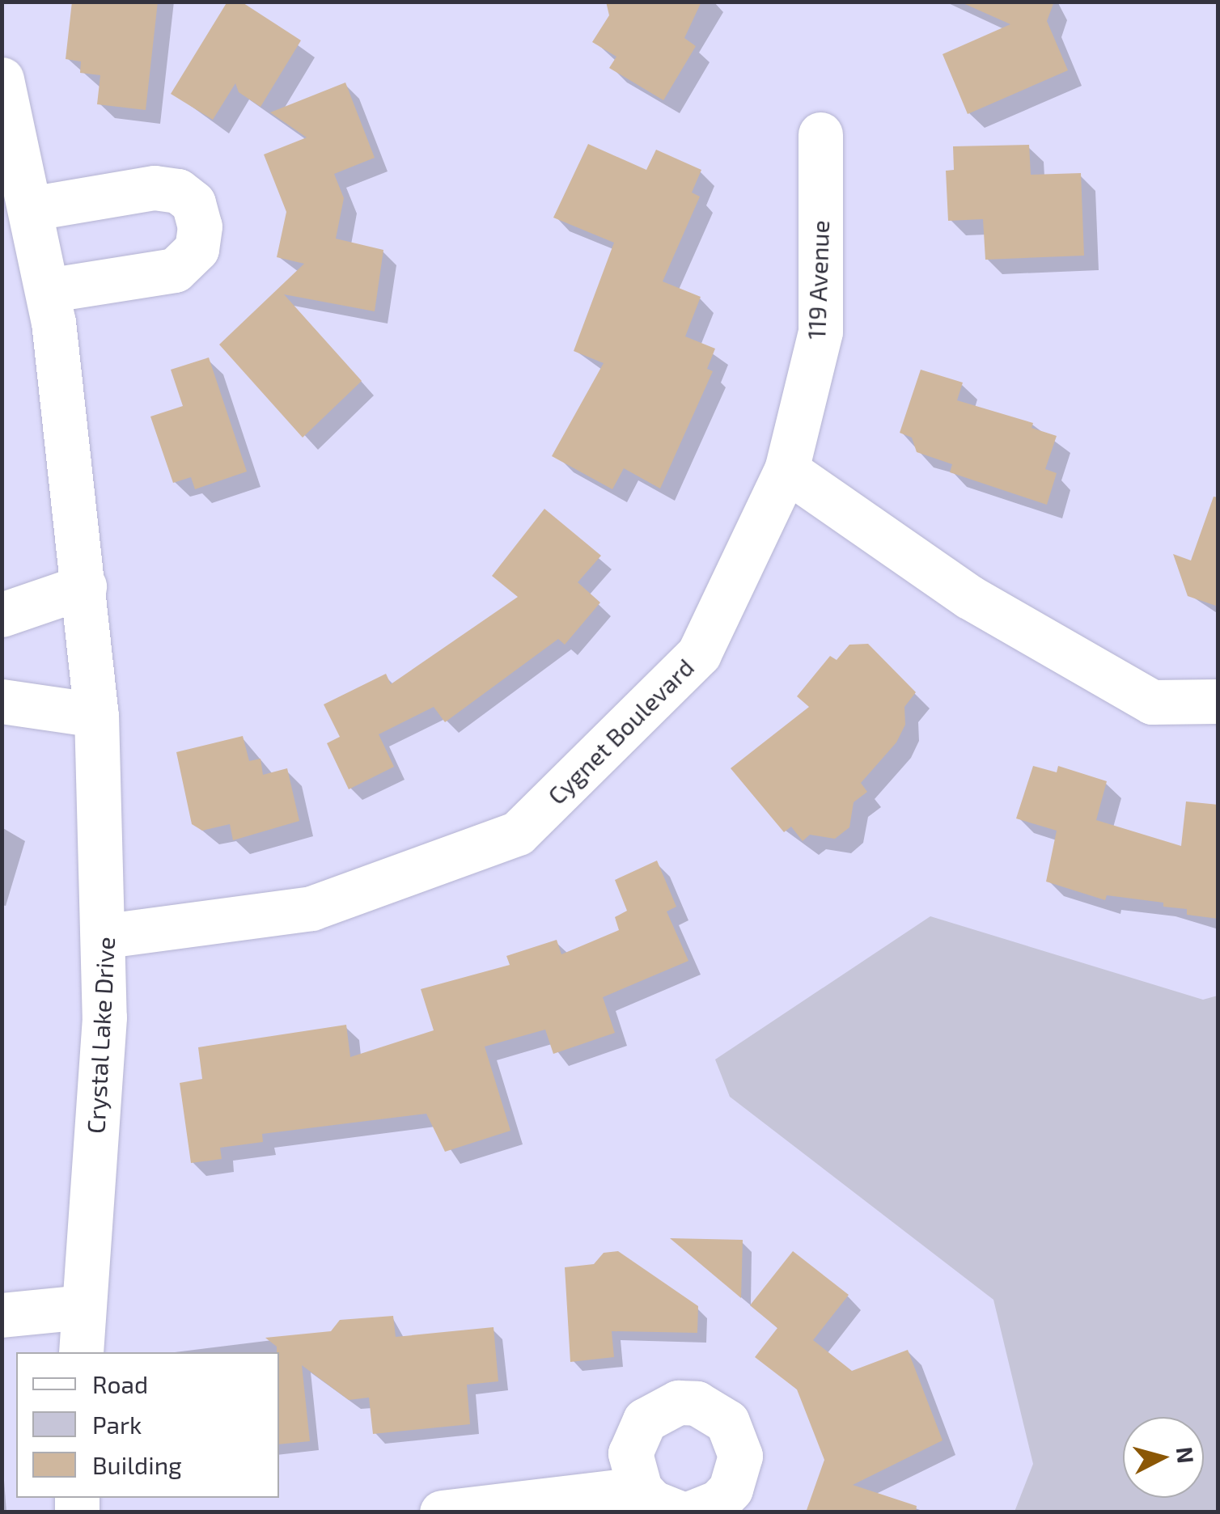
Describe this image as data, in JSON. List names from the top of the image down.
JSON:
{
  "streets": {
    "street": ["119 Avenue", "Cygnet Boulevard", "Crystal Lake Drive"]
  },
  "crossings": [
    ["119 Avenue", "Cygnet Boulevard"],
    ["Cygnet Boulevard", "Crystal Lake Drive"]
  ],
  "legend": ["Road", "Park", "Building"],
  "north": "right"
}
